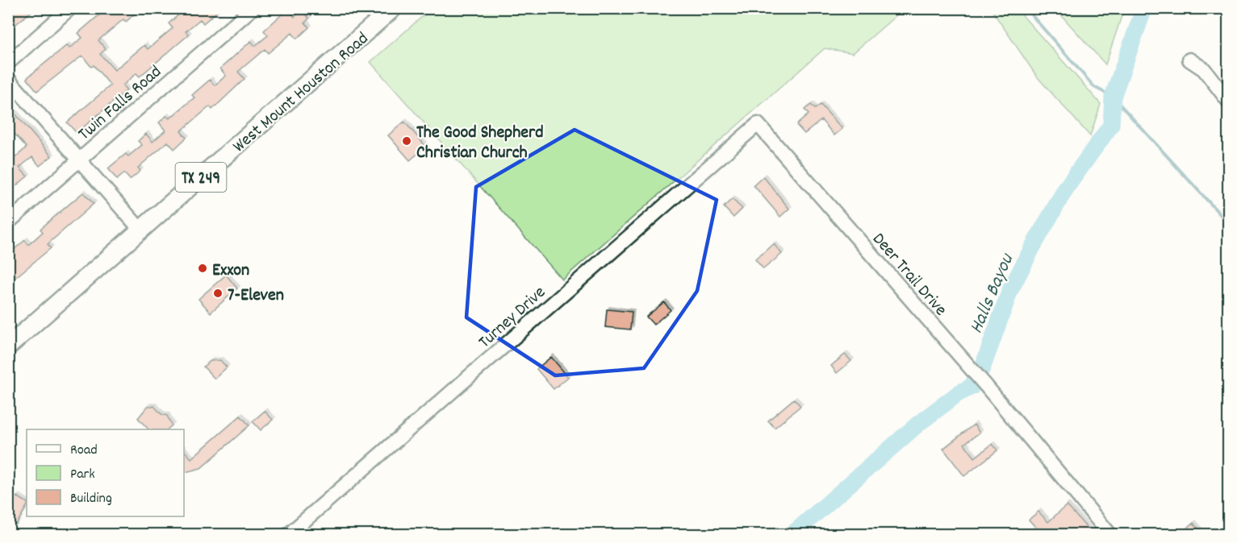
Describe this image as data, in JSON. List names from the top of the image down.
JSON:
{
  "streets": {
    "main road": ["West Mount Houston Road", "TX 249"],
    "street": ["Twin Falls Road", "Deer Trail Drive", "Turney Drive"]
  },
  "crossings": [
    ["Deer Trail Drive", "Turney Drive"]
  ],
  "water": ["Halls Bayou"],
  "places": ["The Good Shepherd Christian Church", "Exxon", "7-Eleven"],
  "legend": ["Road", "Park", "Building"]
}
